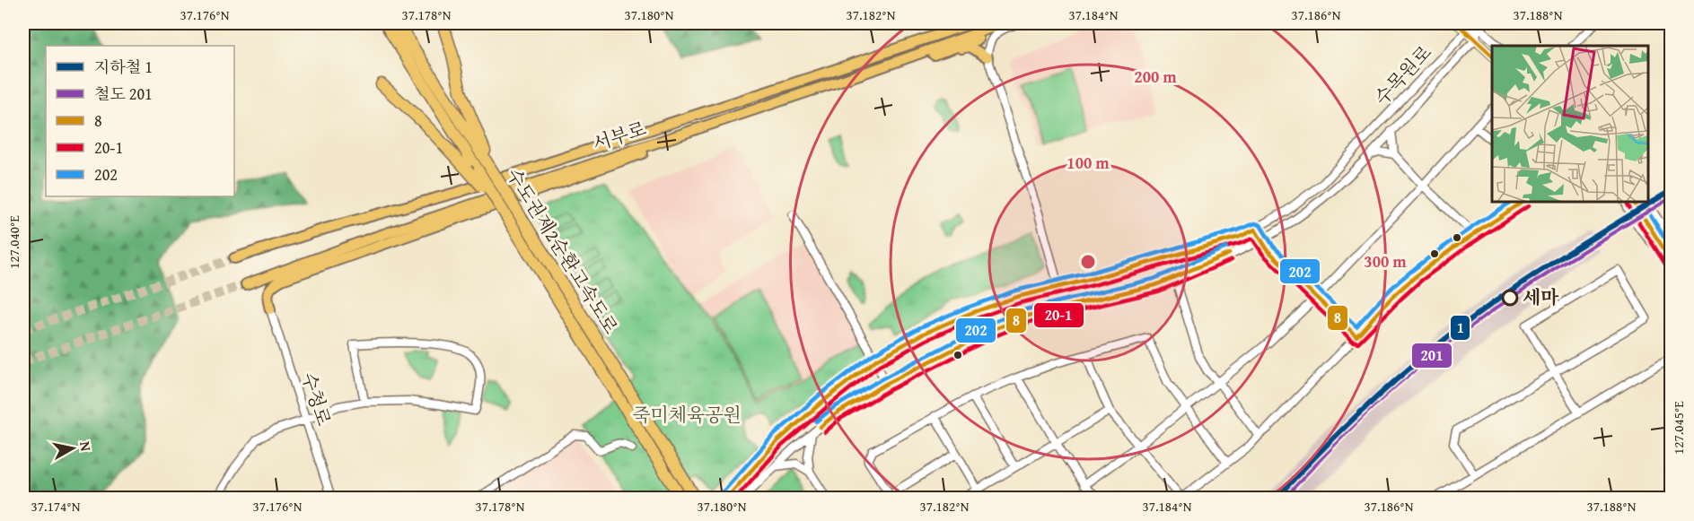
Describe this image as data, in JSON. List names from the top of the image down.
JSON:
{
  "streets": {
    "highway": ["수도권제2순환고속도로"],
    "main road": ["서부로"],
    "street": ["수목원로", "수청로"]
  },
  "parks": ["죽미체육공원"],
  "places": ["세마"],
  "lines": [
    "transit line 8",
    "metro line 1",
    "rail line 201",
    "transit line 202",
    "transit line 20-1"
  ],
  "legend": [
    "지하철 1",
    "철도 201",
    "8",
    "20-1",
    "202"
  ],
  "north": "right",
  "coordinates": [
    "37.176°N",
    "37.178°N",
    "37.180°N",
    "37.182°N",
    "37.184°N",
    "37.186°N",
    "37.188°N",
    "127.040°E",
    "127.045°E",
    "37.174°N"
  ],
  "rings": ["200 m", "100 m", "300 m"]
}
